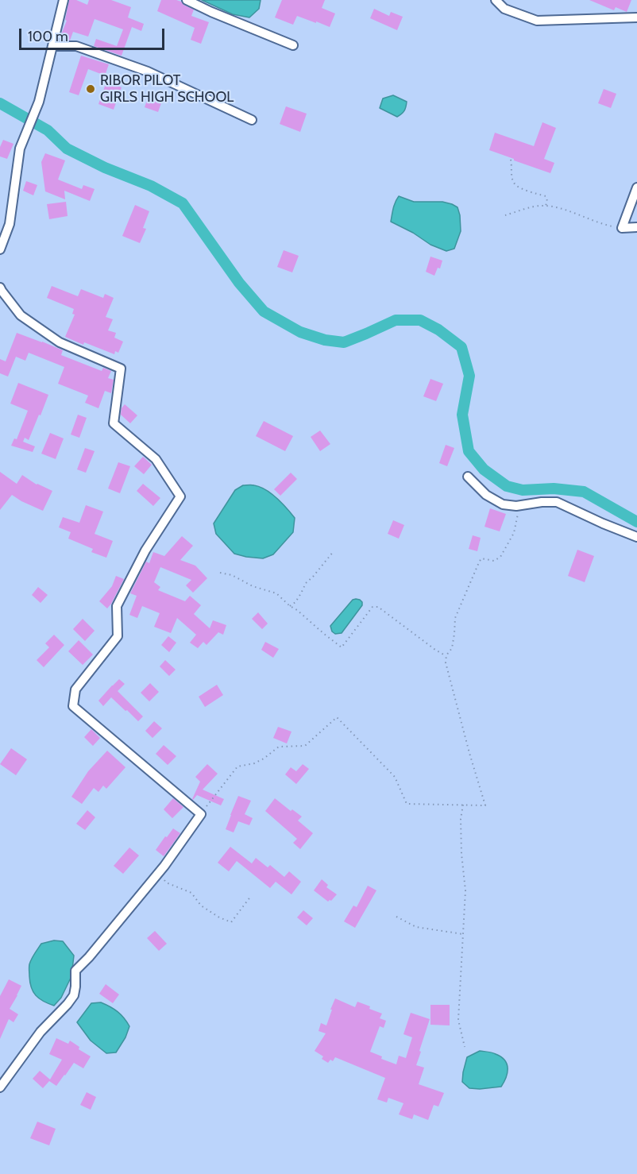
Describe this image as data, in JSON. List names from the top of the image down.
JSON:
{
  "places": ["RIBOR PILOT GIRLS HIGH SCHOOL"],
  "scale_bar": "100 m"
}
